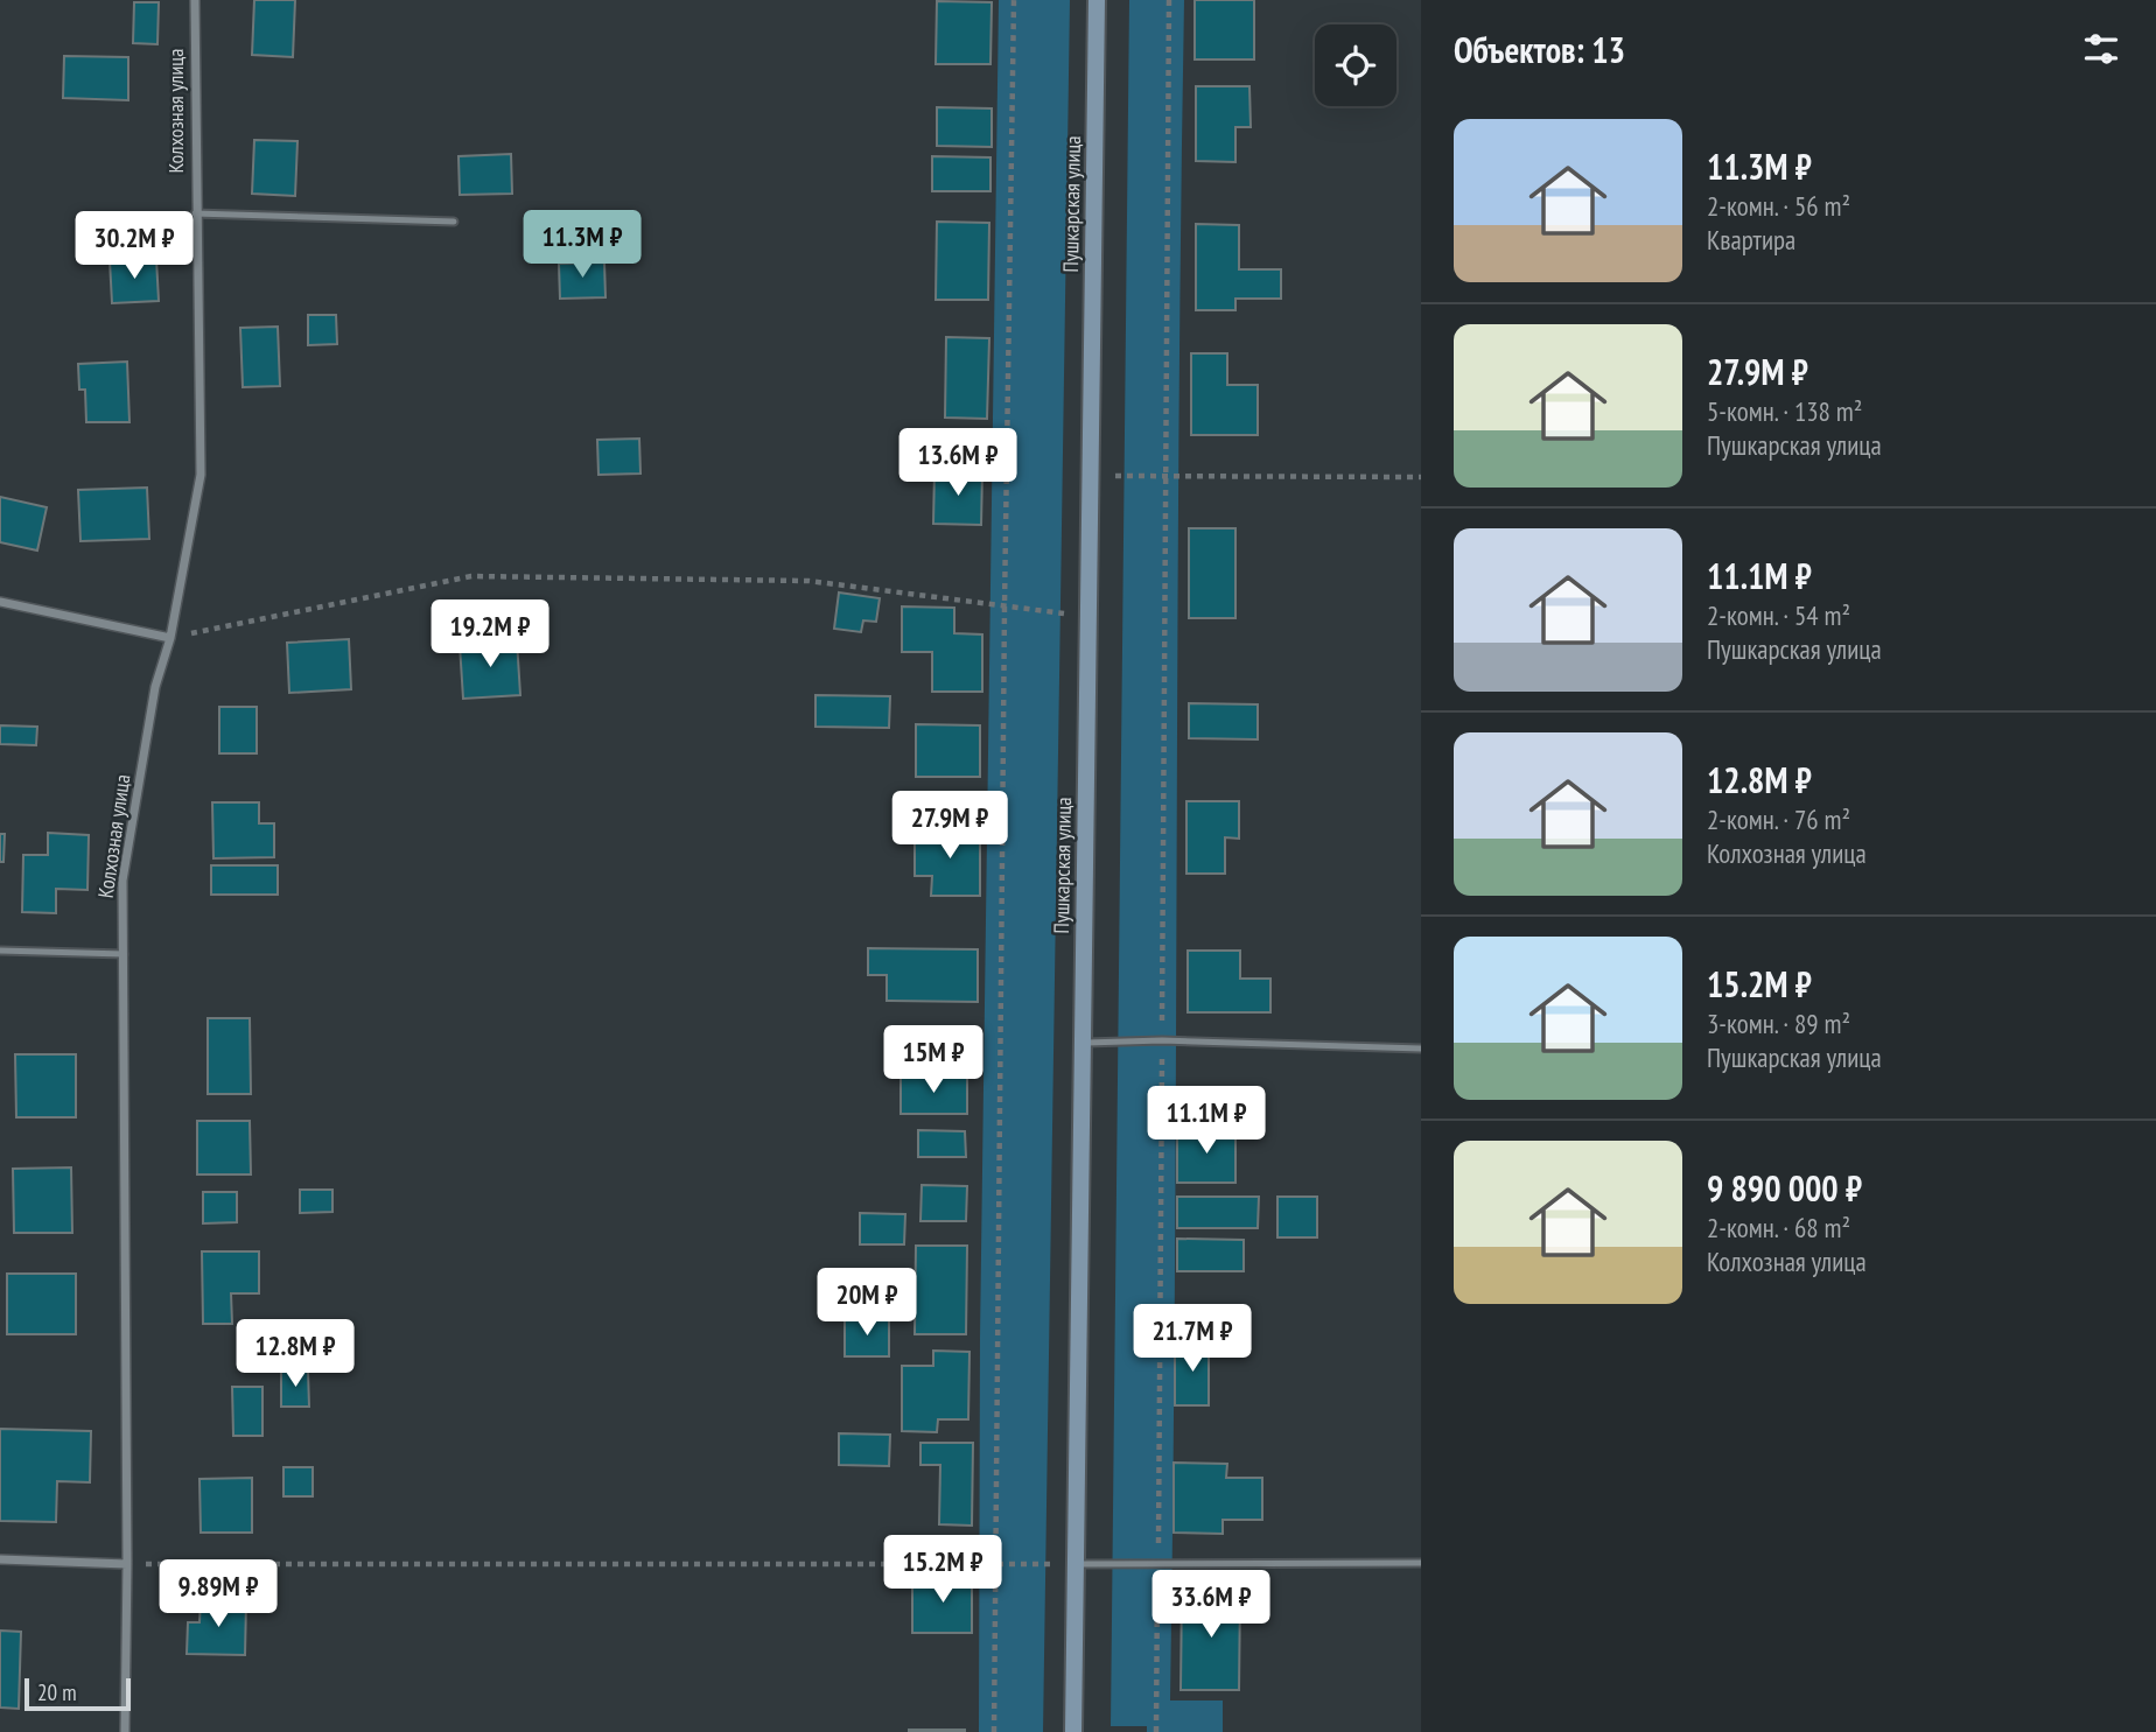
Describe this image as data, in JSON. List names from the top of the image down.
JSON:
{
  "streets": {
    "main road": ["Пушкарская улица"],
    "street": ["Колхозная улица"]
  },
  "scale_bar": "20 m",
  "page": {
    "heading": "Объектов: 13",
    "list": [
      {
        "name": "11.3M ₽",
        "note": "2-комн. · 56 m² · Квартира"
      },
      {
        "name": "27.9M ₽",
        "note": "5-комн. · 138 m² · Пушкарская улица"
      },
      {
        "name": "11.1M ₽",
        "note": "2-комн. · 54 m² · Пушкарская улица"
      },
      {
        "name": "12.8M ₽",
        "note": "2-комн. · 76 m² · Колхозная улица"
      },
      {
        "name": "15.2M ₽",
        "note": "3-комн. · 89 m² · Пушкарская улица"
      },
      {
        "name": "9 890 000 ₽",
        "note": "2-комн. · 68 m² · Колхозная улица"
      }
    ],
    "price": [
      "11.3M ₽",
      "30.2M ₽",
      "13.6M ₽",
      "19.2M ₽",
      "27.9M ₽",
      "15M ₽",
      "11.1M ₽",
      "20M ₽",
      "21.7M ₽",
      "12.8M ₽",
      "15.2M ₽",
      "9.89M ₽",
      "33.6M ₽"
    ],
    "scale": "20 m"
  }
}
